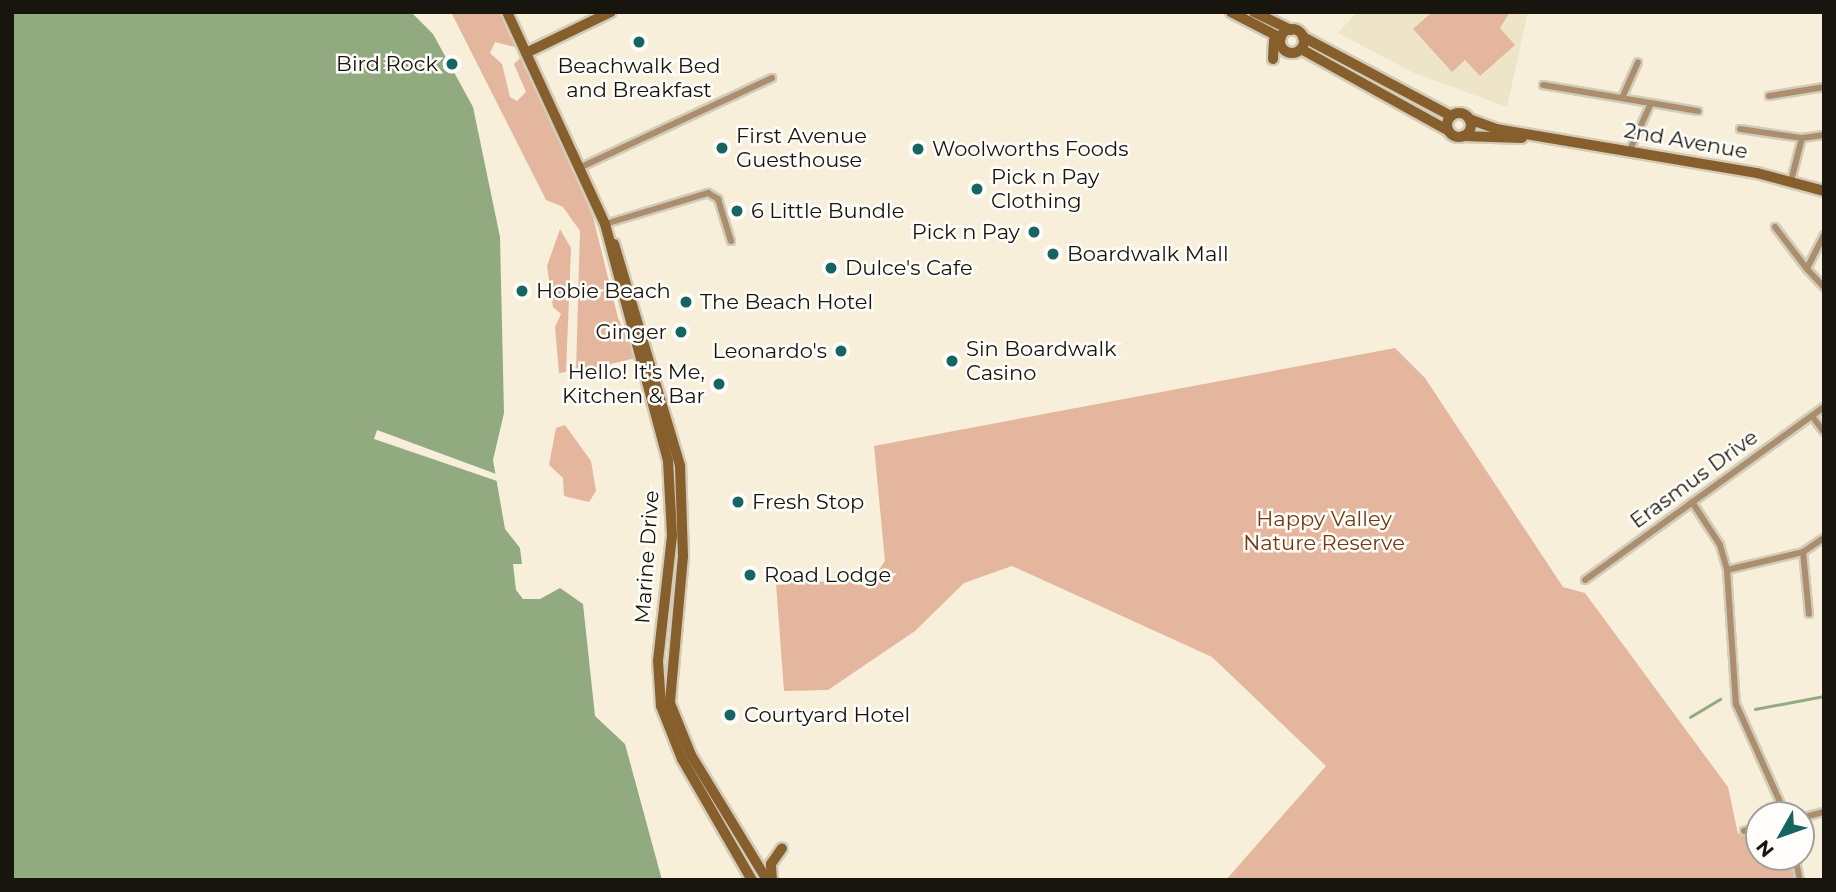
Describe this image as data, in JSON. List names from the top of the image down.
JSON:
{
  "streets": {
    "main road": ["2nd Avenue", "Marine Drive"],
    "street": ["Erasmus Drive"]
  },
  "parks": ["Happy Valley Nature Reserve"],
  "places": [
    "Beachwalk Bed and Breakfast",
    "Bird Rock",
    "First Avenue Guesthouse",
    "Woolworths Foods",
    "Pick n Pay Clothing",
    "6 Little Bundle",
    "Pick n Pay",
    "Boardwalk Mall",
    "Dulce's Cafe",
    "Hobie Beach",
    "The Beach Hotel",
    "Ginger",
    "Leonardo's",
    "Sin Boardwalk Casino",
    "Hello! It's Me, Kitchen & Bar",
    "Fresh Stop",
    "Road Lodge",
    "Courtyard Hotel"
  ],
  "north": "bottom left"
}
